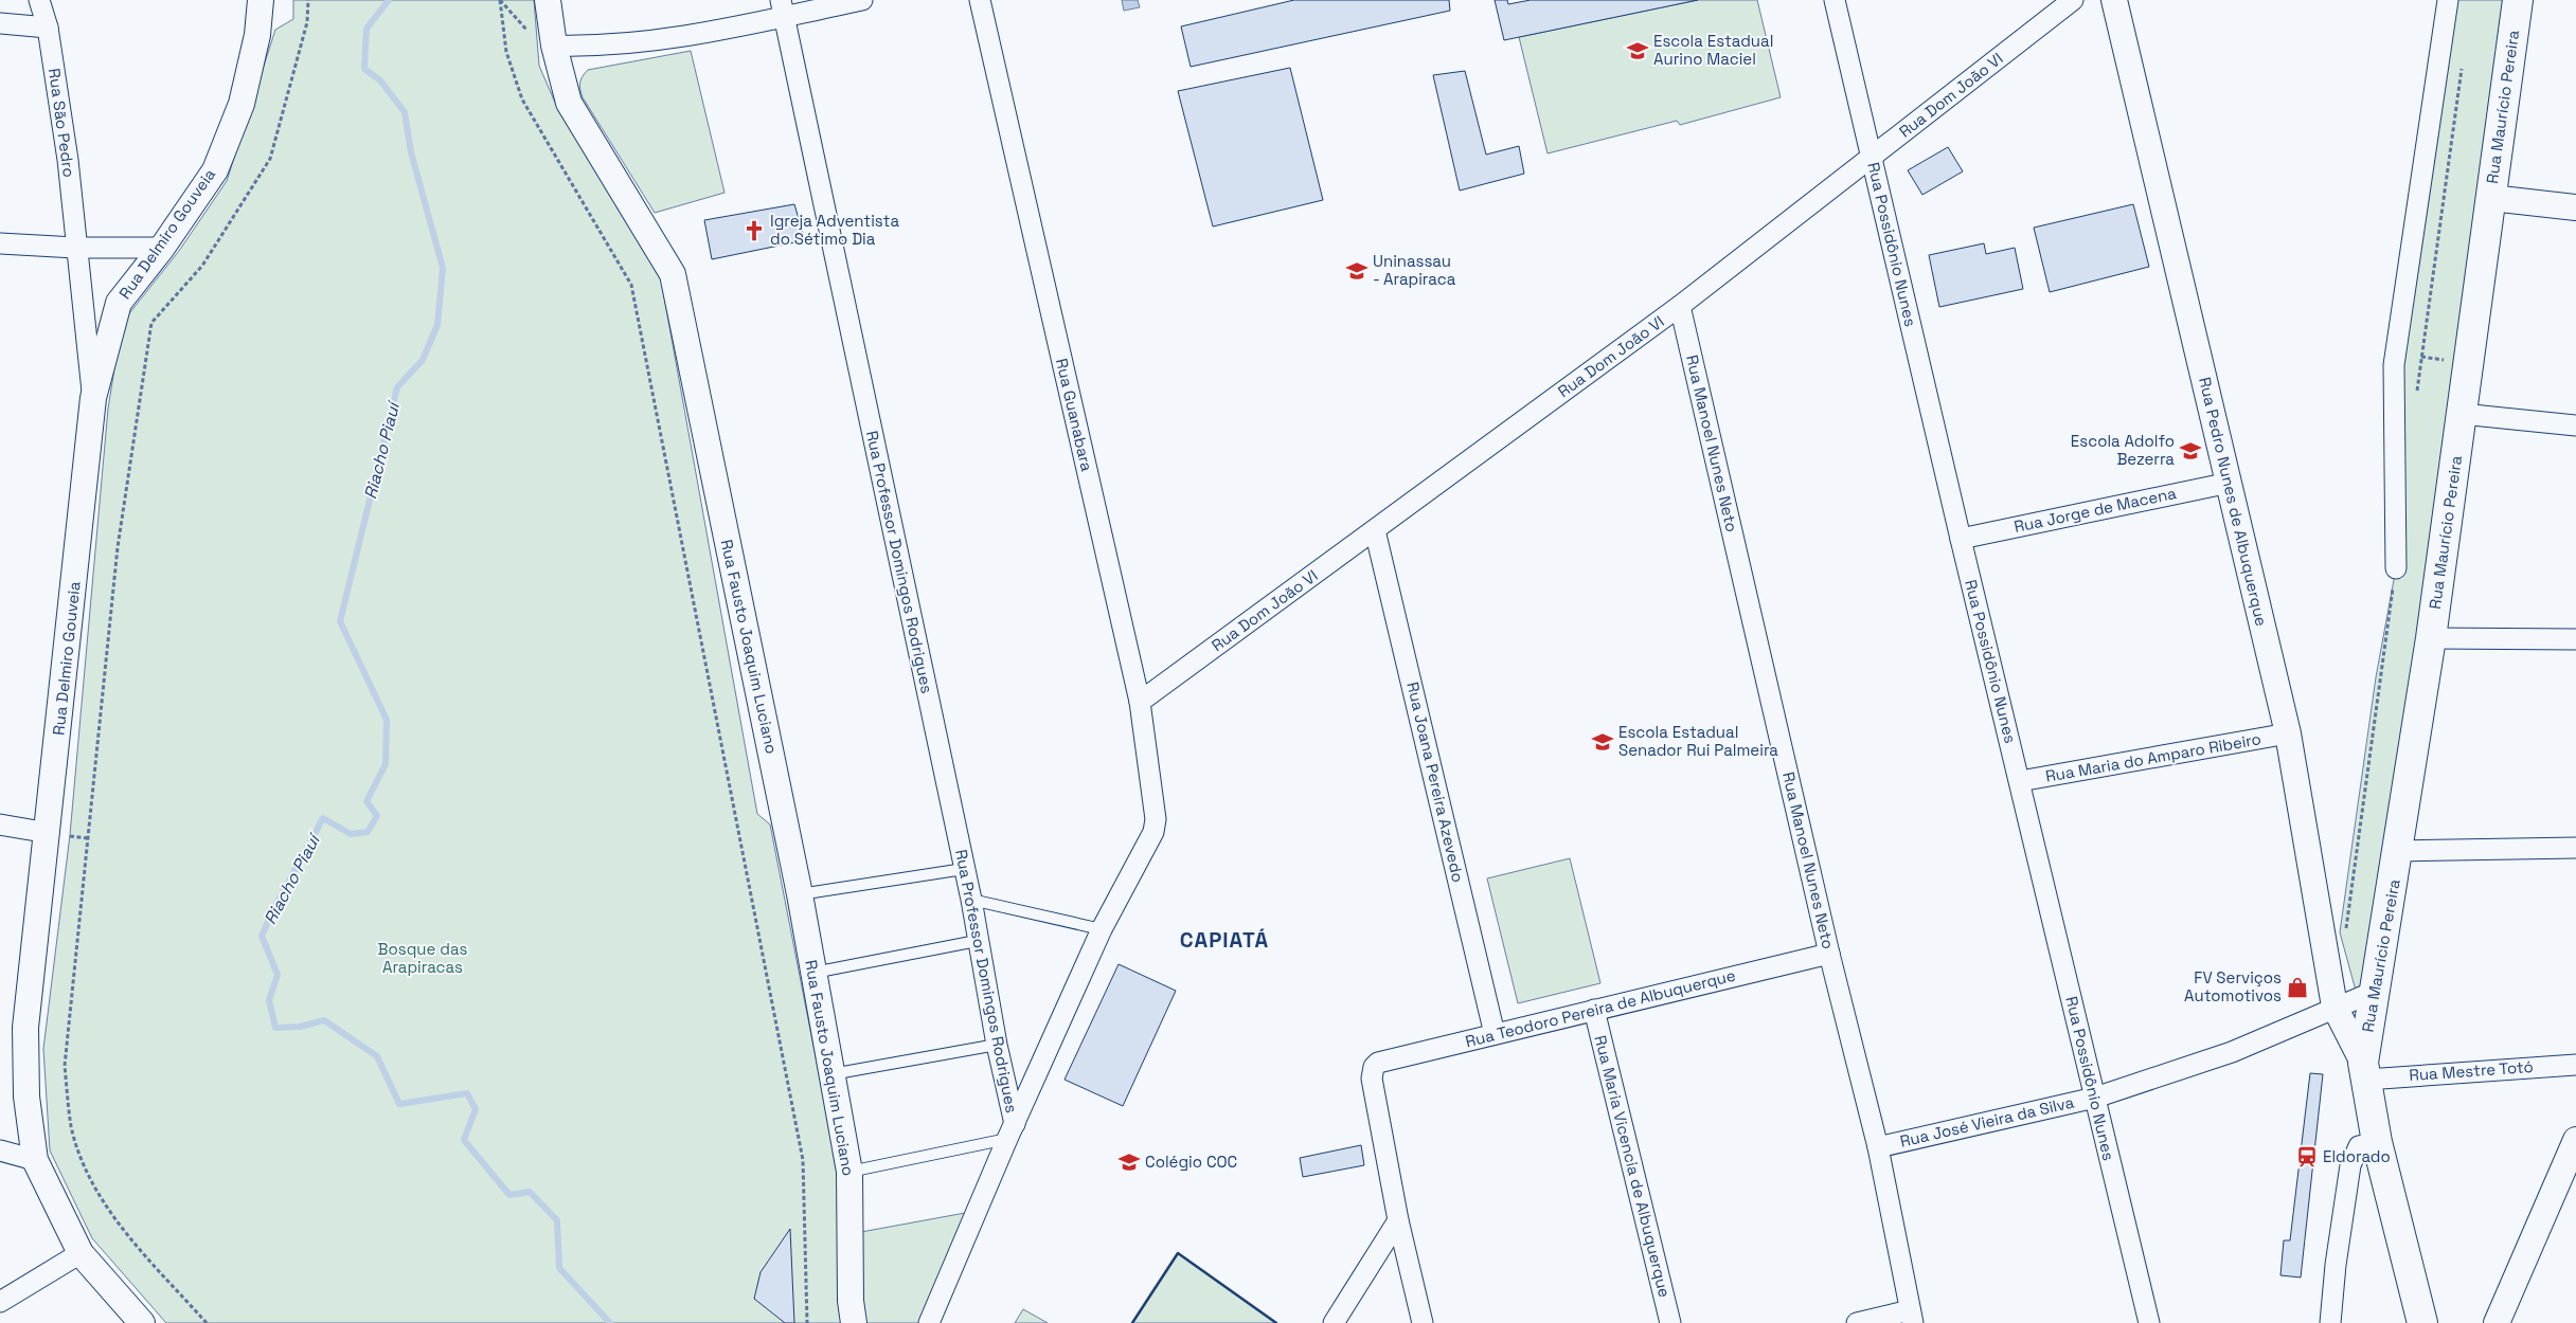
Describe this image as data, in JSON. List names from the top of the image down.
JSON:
{
  "streets": {
    "main road": ["Rua Maurício Pereira"],
    "street": [
      "Rua Dom João VI",
      "Rua São Pedro",
      "Rua Delmiro Gouveia",
      "Rua Possidônio Nunes",
      "Rua Guanabara",
      "Rua Manoel Nunes Neto",
      "Rua Pedro Nunes de Albuquerque",
      "Rua Jorge de Macena",
      "Rua Professor Domingos Rodrigues",
      "Rua Fausto Joaquim Luciano",
      "Rua Maria do Amparo Ribeiro",
      "Rua Joana Pereira Azevedo",
      "Rua Teodoro Pereira de Albuquerque",
      "Rua Mestre Totó",
      "Rua José Vieira da Silva",
      "Rua Maria Vicencia de Albuquerque"
    ]
  },
  "crossings": [
    ["Rua Dom João VI", "Rua Possidônio Nunes"],
    ["Rua Dom João VI", "Rua Guanabara"],
    ["Rua Dom João VI", "Rua Manoel Nunes Neto"],
    ["Rua Dom João VI", "Rua Joana Pereira Azevedo"],
    ["Rua Maurício Pereira", "Rua Pedro Nunes de Albuquerque"],
    ["Rua Maurício Pereira", "Rua Mestre Totó"],
    ["Rua Maurício Pereira", "Rua José Vieira da Silva"],
    ["Rua São Pedro", "Rua Delmiro Gouveia"],
    ["Rua Possidônio Nunes", "Rua Jorge de Macena"],
    ["Rua Possidônio Nunes", "Rua Maria do Amparo Ribeiro"],
    ["Rua Possidônio Nunes", "Rua José Vieira da Silva"],
    ["Rua Manoel Nunes Neto", "Rua Teodoro Pereira de Albuquerque"],
    ["Rua Manoel Nunes Neto", "Rua José Vieira da Silva"],
    ["Rua Pedro Nunes de Albuquerque", "Rua Jorge de Macena"],
    ["Rua Pedro Nunes de Albuquerque", "Rua Maria do Amparo Ribeiro"],
    ["Rua Pedro Nunes de Albuquerque", "Rua Mestre Totó"],
    ["Rua Pedro Nunes de Albuquerque", "Rua José Vieira da Silva"],
    ["Rua Joana Pereira Azevedo", "Rua Teodoro Pereira de Albuquerque"],
    ["Rua Teodoro Pereira de Albuquerque", "Rua Maria Vicencia de Albuquerque"]
  ],
  "districts": ["CAPIATÁ"],
  "water": ["Riacho Piauí"],
  "parks": ["Bosque das Arapiracas"],
  "places": {
    "school or university": [
      "Escola Estadual Aurino Maciel",
      "Uninassau - Arapiraca",
      "Escola Adolfo Bezerra",
      "Escola Estadual Senador Rui Palmeira",
      "Colégio COC"
    ],
    "church": ["Igreja Adventista do Sétimo Dia"],
    "shop": ["FV Serviços Automotivos"],
    "station": ["Eldorado"]
  }
}
